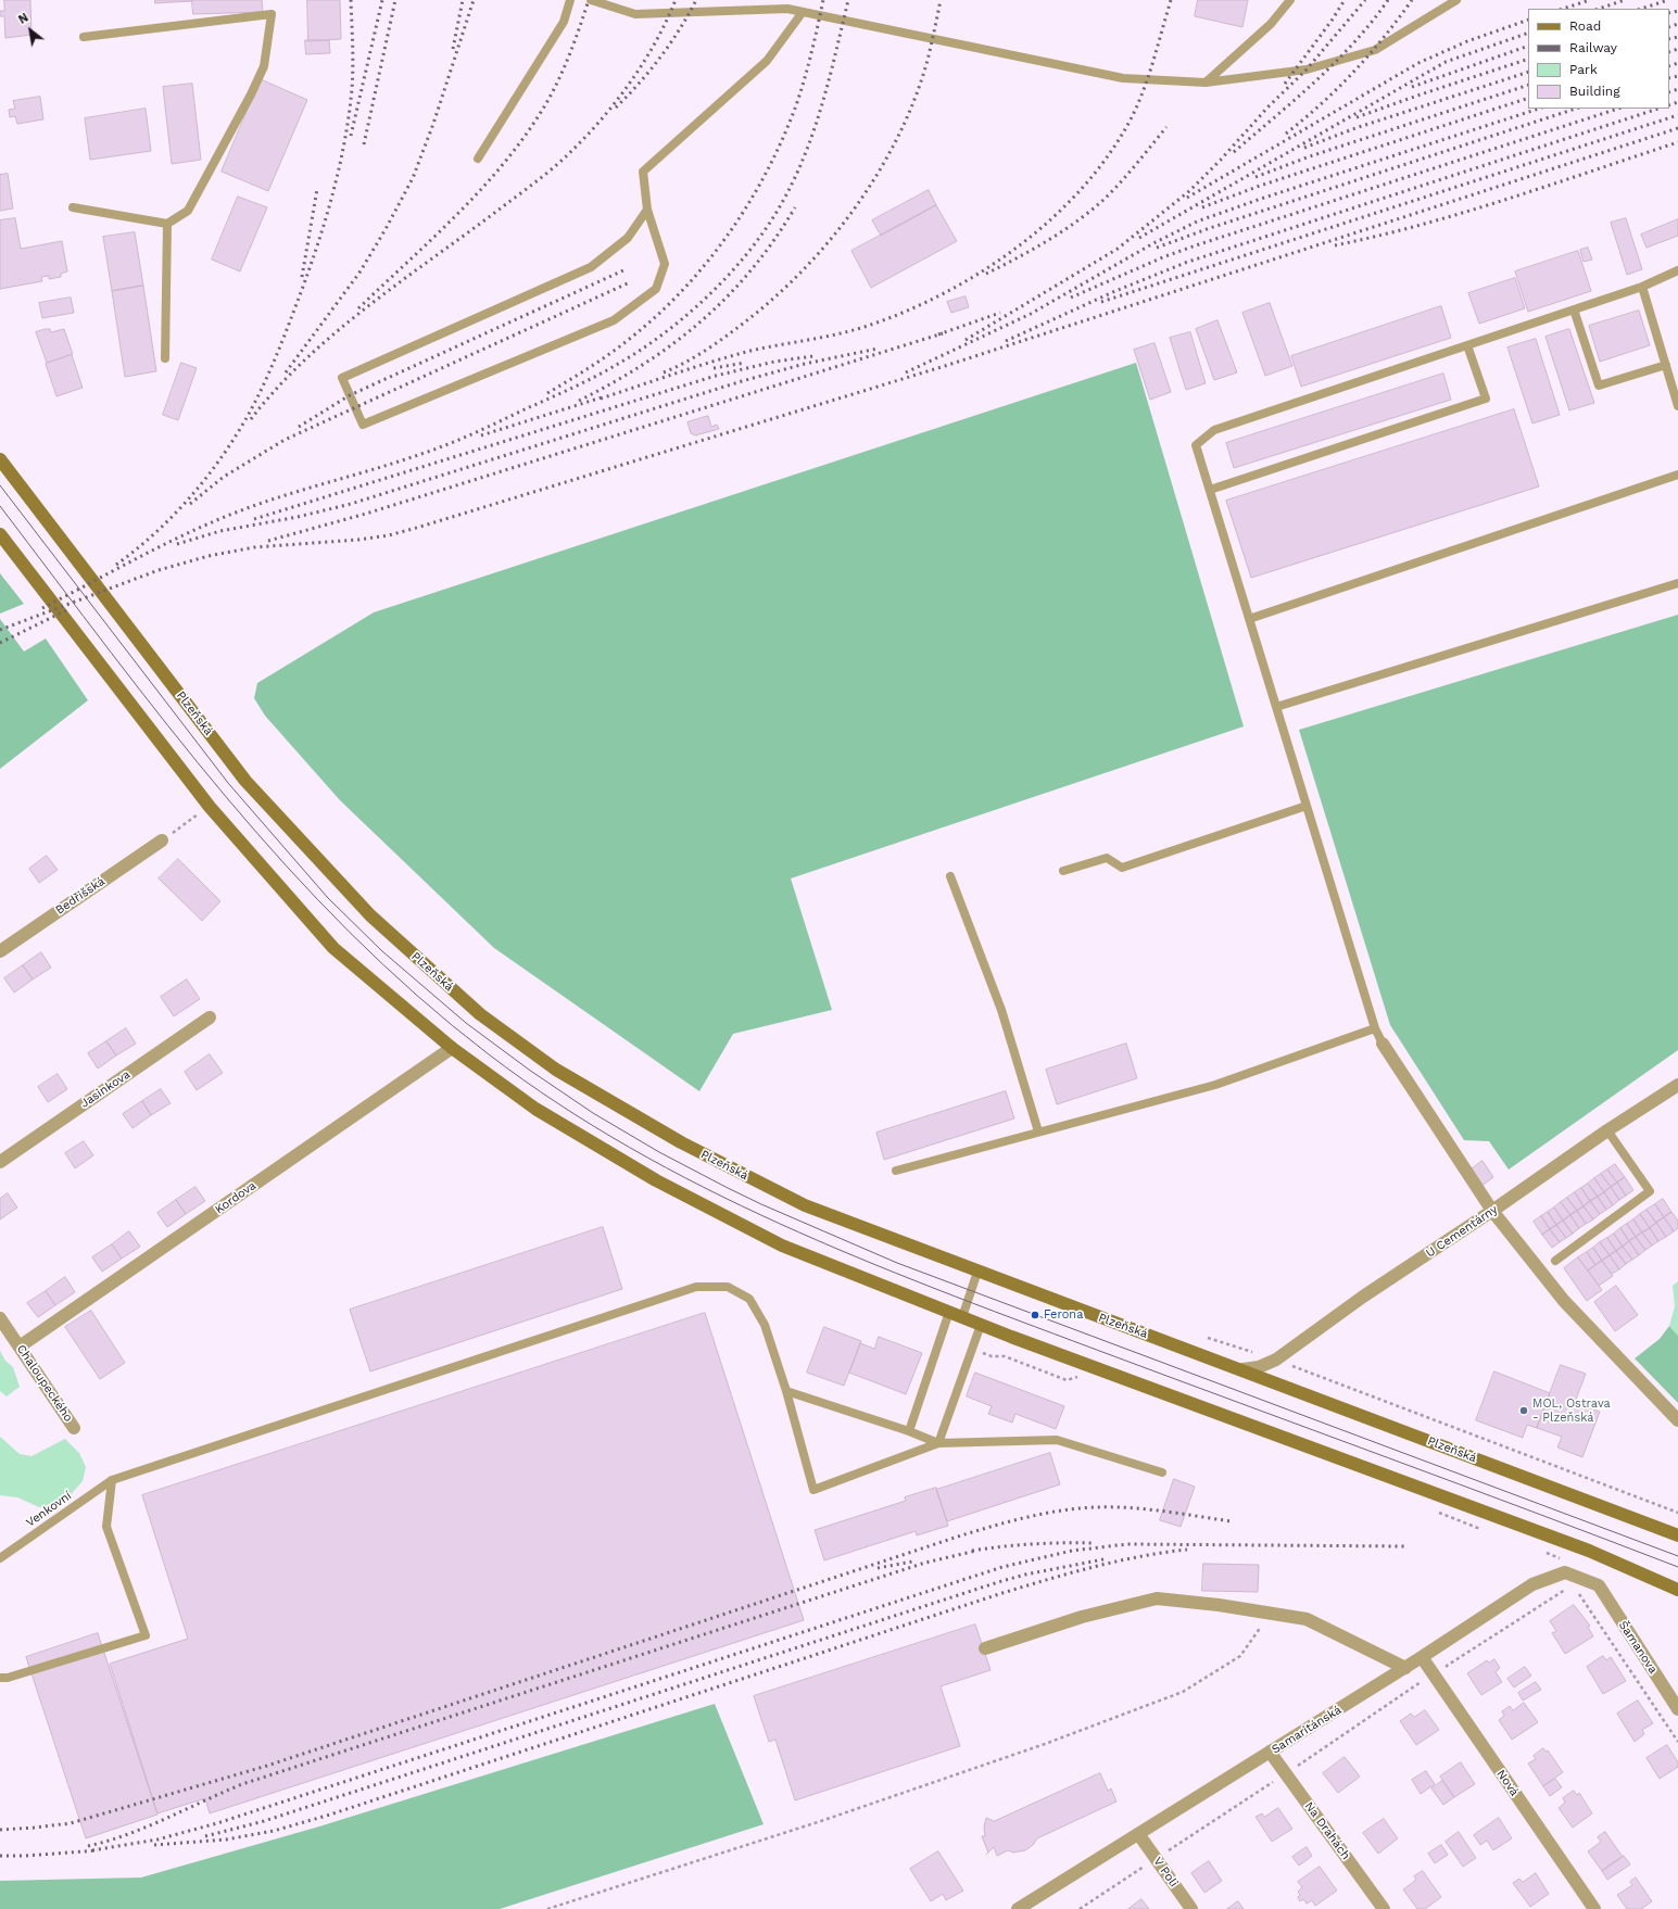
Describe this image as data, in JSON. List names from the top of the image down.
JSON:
{
  "streets": {
    "main road": ["Plzeňská"],
    "street": [
      "Bedřišská",
      "Jasinkova",
      "Kordova",
      "U Cementárny",
      "Chaloupeckého",
      "Šamanova",
      "Samaritánská",
      "Nová",
      "Na Drahách",
      "V Poli"
    ],
    "lane": ["Venkovní"]
  },
  "crossings": [
    ["Plzeňská", "U Cementárny"],
    ["Kordova", "Chaloupeckého"],
    ["Šamanova", "Samaritánská"],
    ["Samaritánská", "Nová"],
    ["Samaritánská", "Na Drahách"],
    ["Samaritánská", "V Poli"]
  ],
  "places": ["Ferona", "MOL, Ostrava - Plzeňská"],
  "legend": [
    "Road",
    "Railway",
    "Park",
    "Building"
  ],
  "north": "top left"
}
